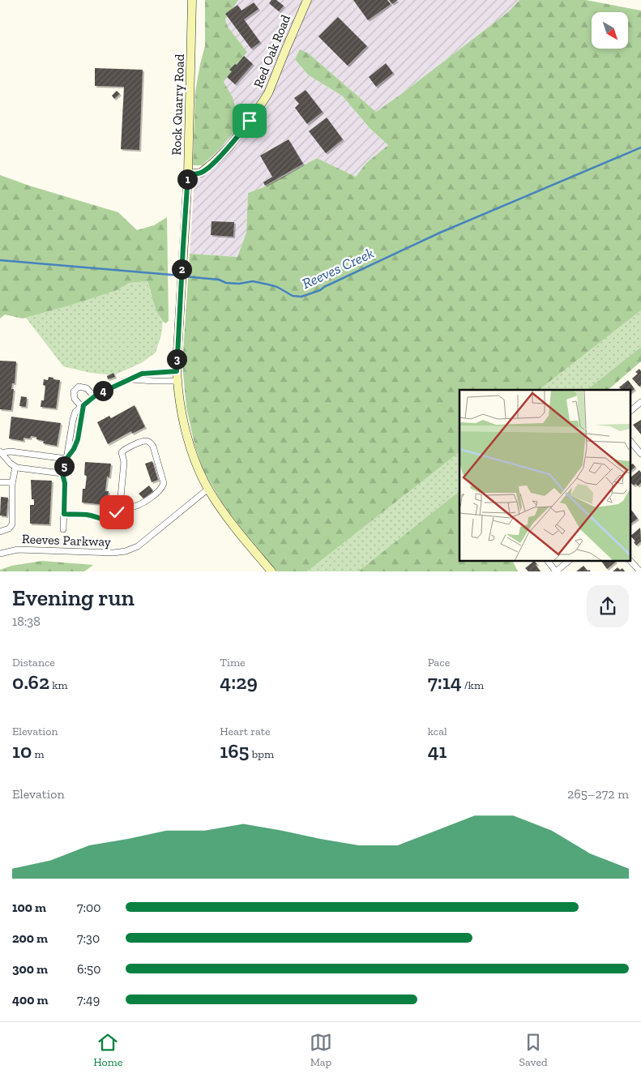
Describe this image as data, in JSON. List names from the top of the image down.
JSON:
{
  "streets": {
    "street": ["Red Oak Road", "Rock Quarry Road", "Reeves Parkway"]
  },
  "crossings": [
    ["Red Oak Road", "Rock Quarry Road"],
    ["Rock Quarry Road", "Reeves Parkway"]
  ],
  "water": ["Reeves Creek"],
  "north": "bottom right",
  "page": {
    "pins": [
      "1",
      "2",
      "3",
      "4",
      "5"
    ],
    "heading": ["Evening run", "18:38"],
    "stats": [
      ["Distance", "0.62 km"],
      ["Time", "4:29"],
      ["Pace", "7:14 /km"],
      ["Elevation", "10 m"],
      ["Heart rate", "165 bpm"],
      ["kcal", "41"]
    ],
    "chart": ["Elevation", "265–272 m"],
    "list": [
      {
        "name": "100 m",
        "note": "7:00"
      },
      {
        "name": "200 m",
        "note": "7:30"
      },
      {
        "name": "300 m",
        "note": "6:50"
      },
      {
        "name": "400 m",
        "note": "7:49"
      }
    ],
    "tabs": ["Home", "Map", "Saved"]
  }
}
